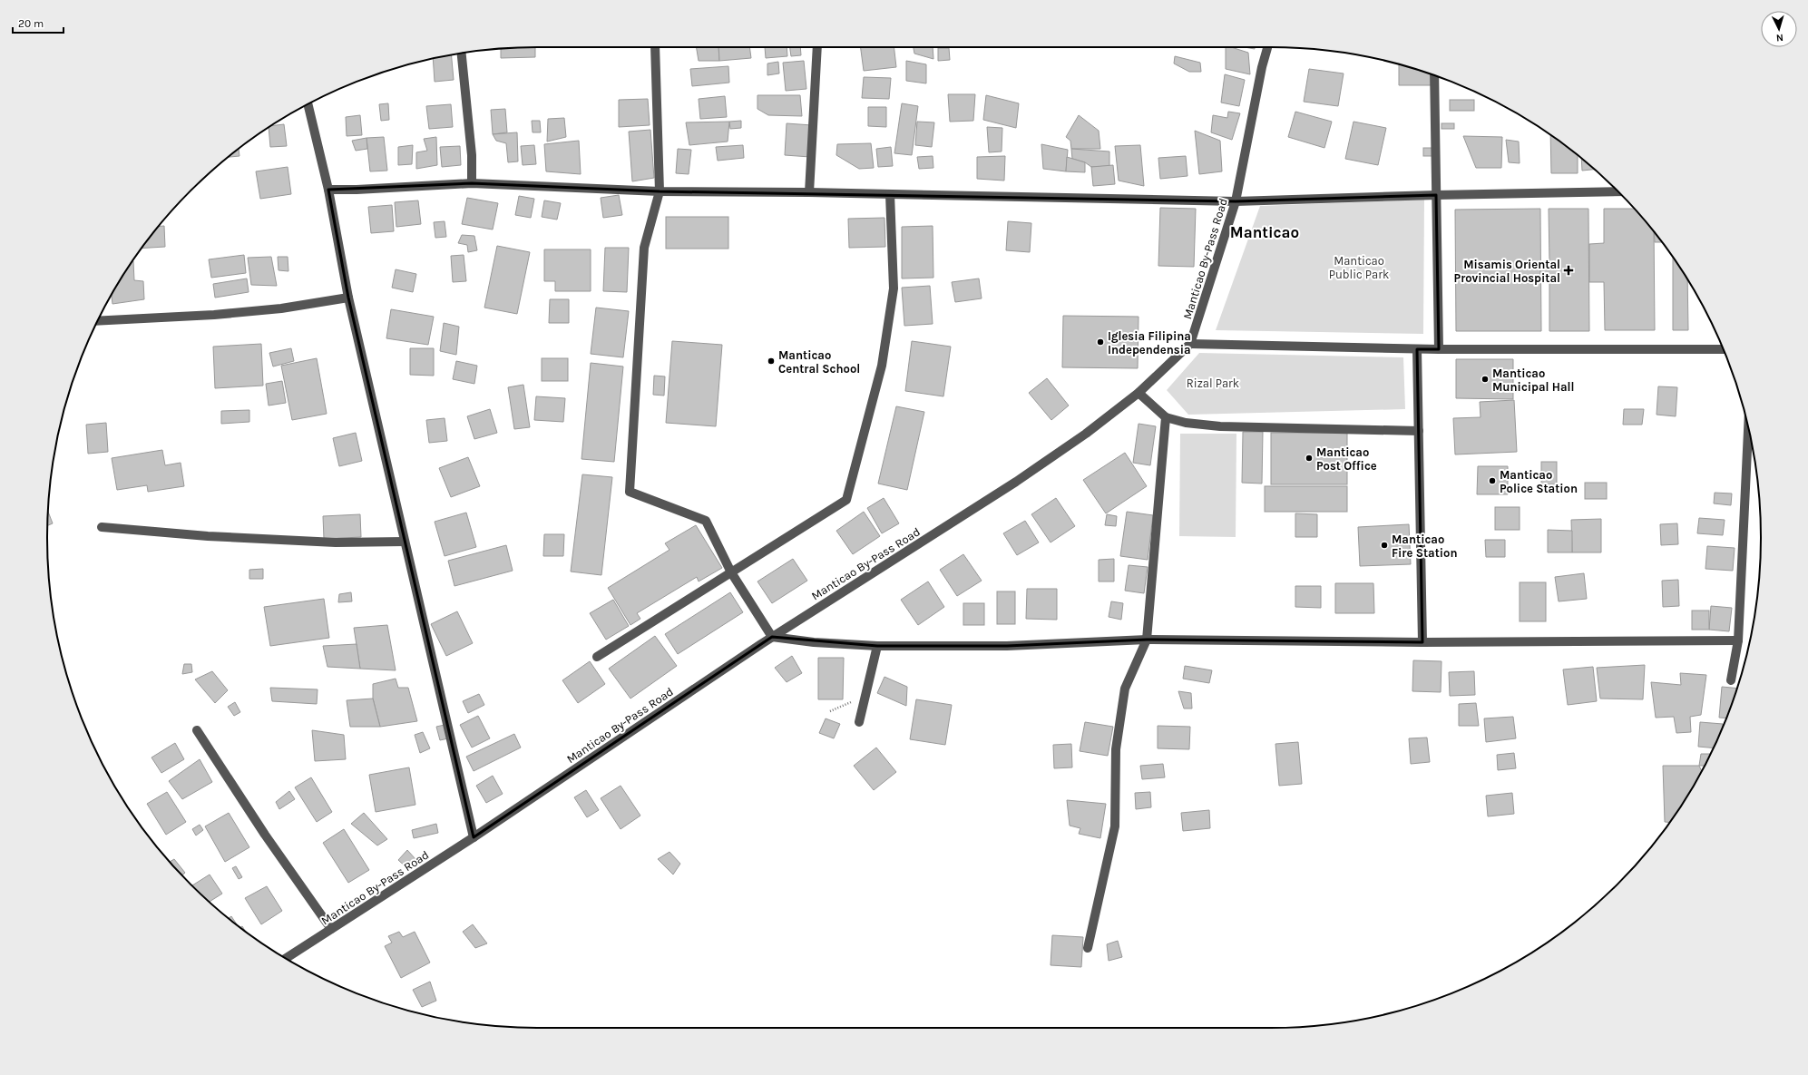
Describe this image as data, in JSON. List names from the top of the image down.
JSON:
{
  "streets": {
    "street": ["Manticao By-Pass Road"]
  },
  "districts": ["Manticao"],
  "parks": ["Manticao Public Park", "Rizal Park"],
  "places": {
    "health": ["Misamis Oriental Provincial Hospital"],
    "other": [
      "Iglesia Filipina Independensia",
      "Manticao Central School",
      "Manticao Municipal Hall",
      "Manticao Post Office",
      "Manticao Police Station",
      "Manticao Fire Station"
    ]
  },
  "scale_bar": "20 m",
  "north": "bottom"
}
